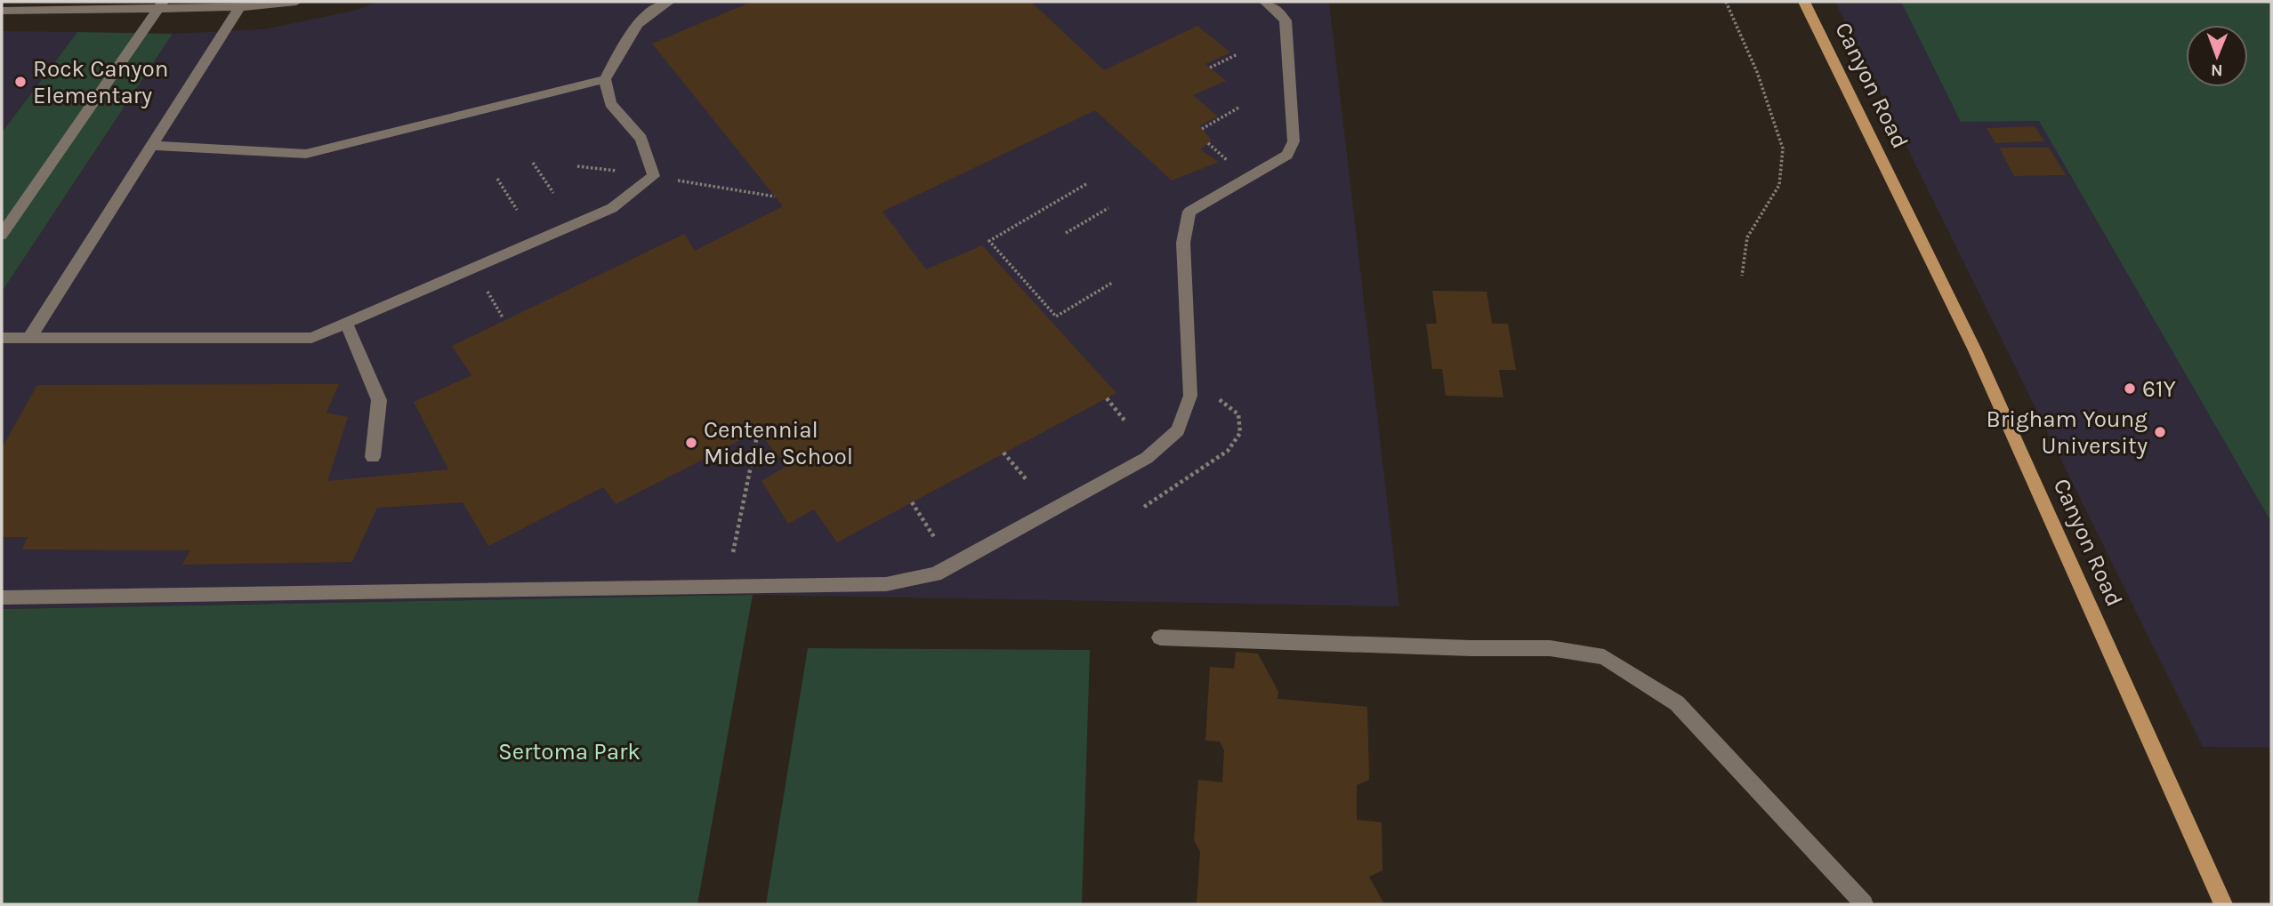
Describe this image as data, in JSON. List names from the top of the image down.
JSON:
{
  "streets": {
    "main road": ["Canyon Road"]
  },
  "parks": ["Sertoma Park"],
  "places": [
    "Rock Canyon Elementary",
    "61Y",
    "Brigham Young University",
    "Centennial Middle School"
  ],
  "north": "bottom"
}
